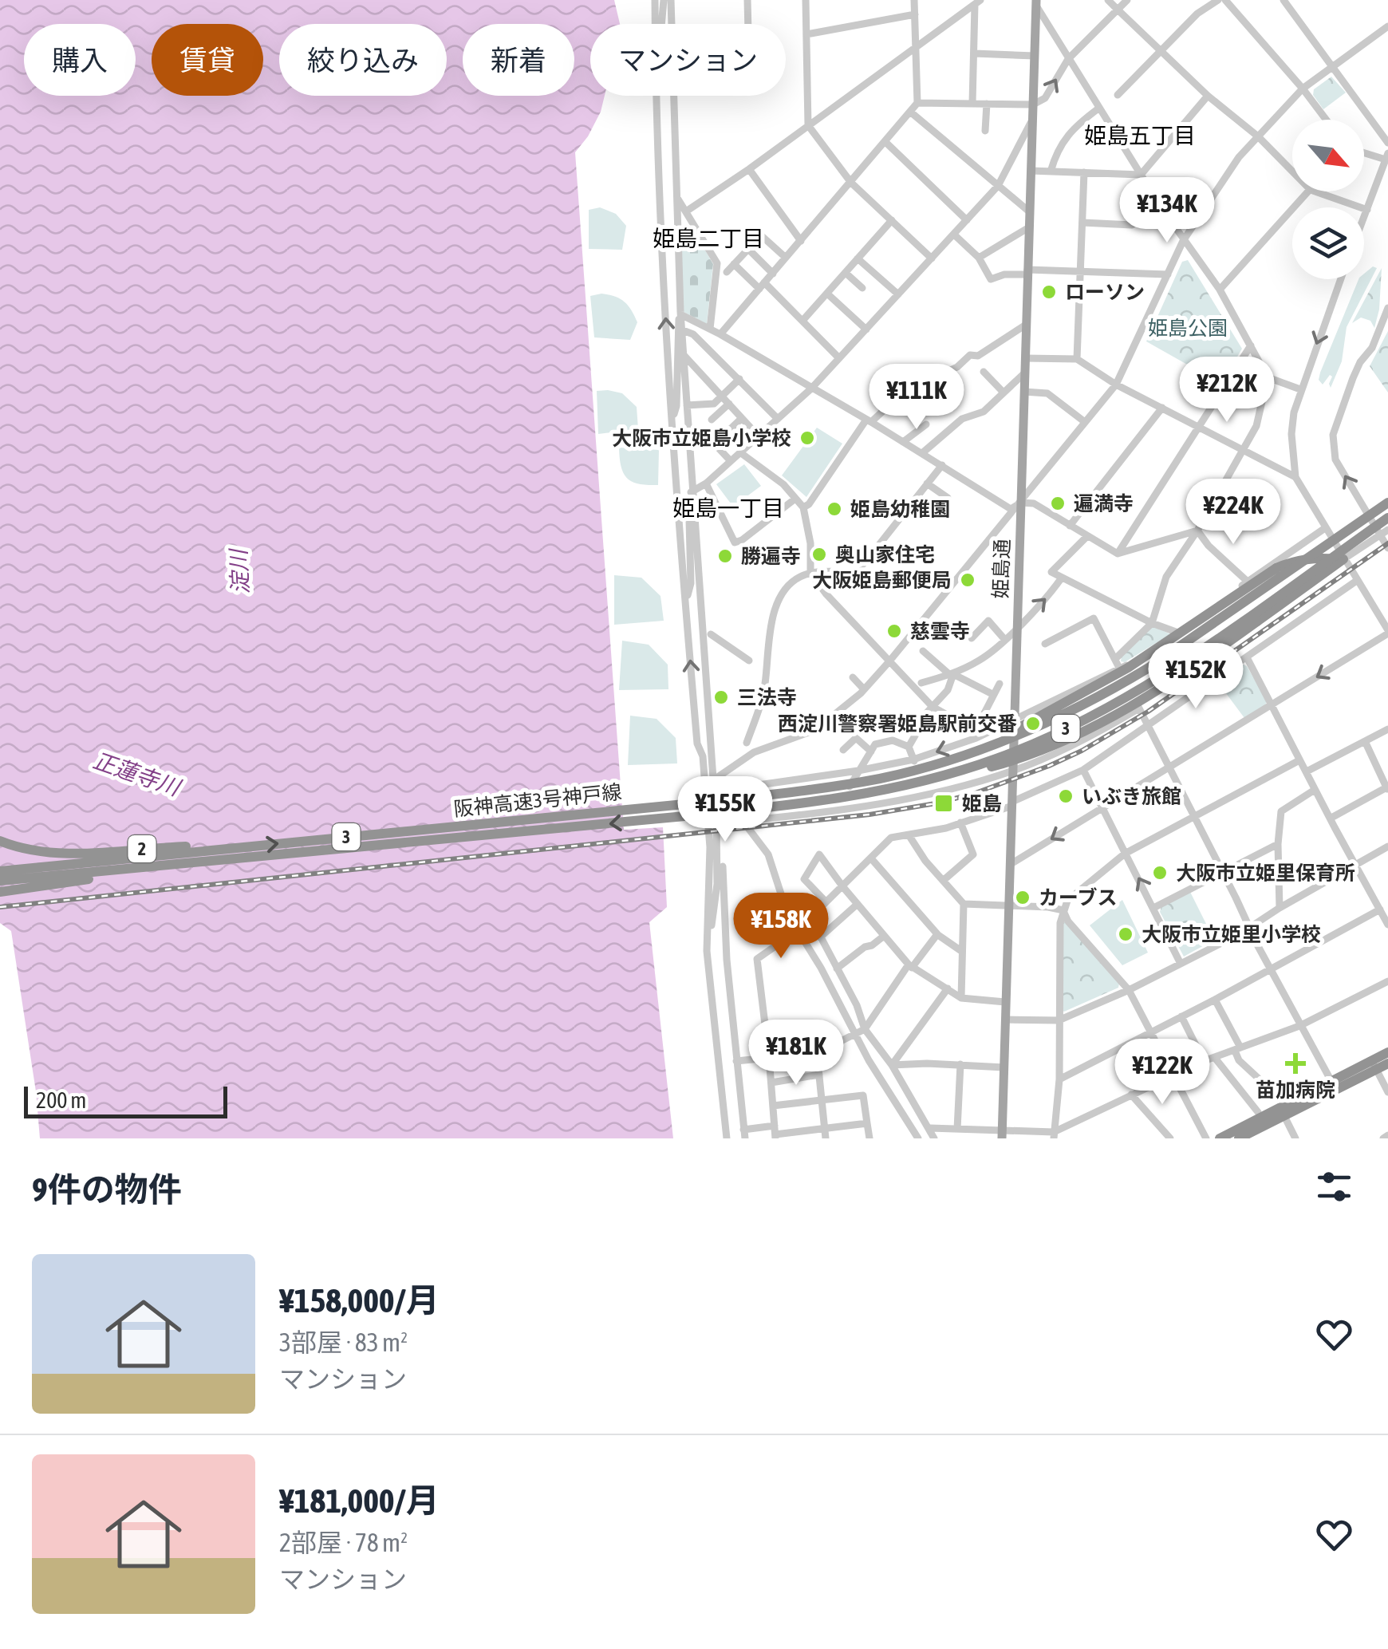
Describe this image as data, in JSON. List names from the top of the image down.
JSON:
{
  "streets": {
    "highway": ["3", "阪神高速3号神戸線", "2"],
    "main road": ["姫島通"]
  },
  "crossings": [
    ["3", "阪神高速3号神戸線"],
    ["阪神高速3号神戸線", "2"]
  ],
  "districts": ["姫島五丁目", "姫島二丁目", "姫島一丁目"],
  "water": ["淀川", "正蓮寺川"],
  "parks": ["姫島公園"],
  "places": {
    "other": [
      "ローソン",
      "大阪市立姫島小学校",
      "遍満寺",
      "姫島幼稚園",
      "奥山家住宅",
      "勝遍寺",
      "大阪姫島郵便局",
      "慈雲寺",
      "三法寺",
      "西淀川警察署姫島駅前交番",
      "いぶき旅館",
      "大阪市立姫里保育所",
      "カーブス",
      "大阪市立姫里小学校"
    ],
    "transit": ["姫島"],
    "health": ["苗加病院"]
  },
  "scale_bar": "200 m",
  "north": "bottom right",
  "page": {
    "chip": [
      "購入",
      "賃貸",
      "絞り込み",
      "新着",
      "マンション"
    ],
    "price": [
      "¥134K",
      "¥212K",
      "¥111K",
      "¥224K",
      "¥152K",
      "¥155K",
      "¥158K",
      "¥181K",
      "¥122K"
    ],
    "scale": "200 m",
    "heading": "9件の物件",
    "list": [
      {
        "name": "¥158,000/月",
        "note": "3部屋 · 83 m² · マンション"
      },
      {
        "name": "¥181,000/月",
        "note": "2部屋 · 78 m² · マンション"
      }
    ]
  }
}
